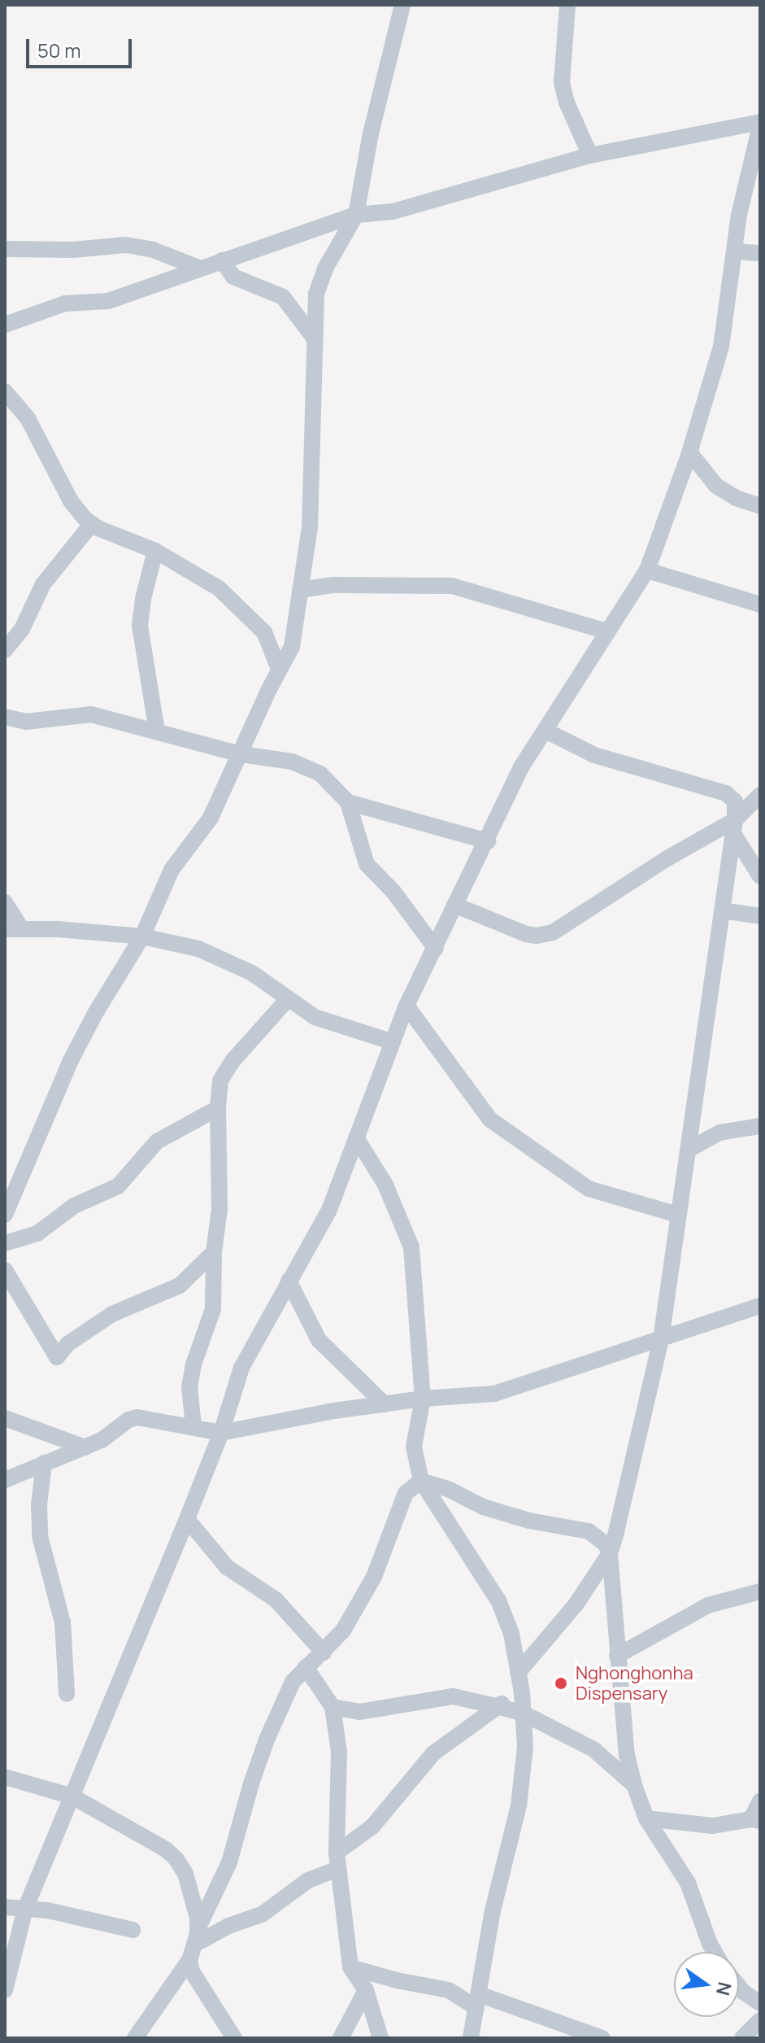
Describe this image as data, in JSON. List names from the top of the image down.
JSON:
{
  "places": ["Nghonghonha Dispensary"],
  "scale_bar": "50 m",
  "north": "right"
}
